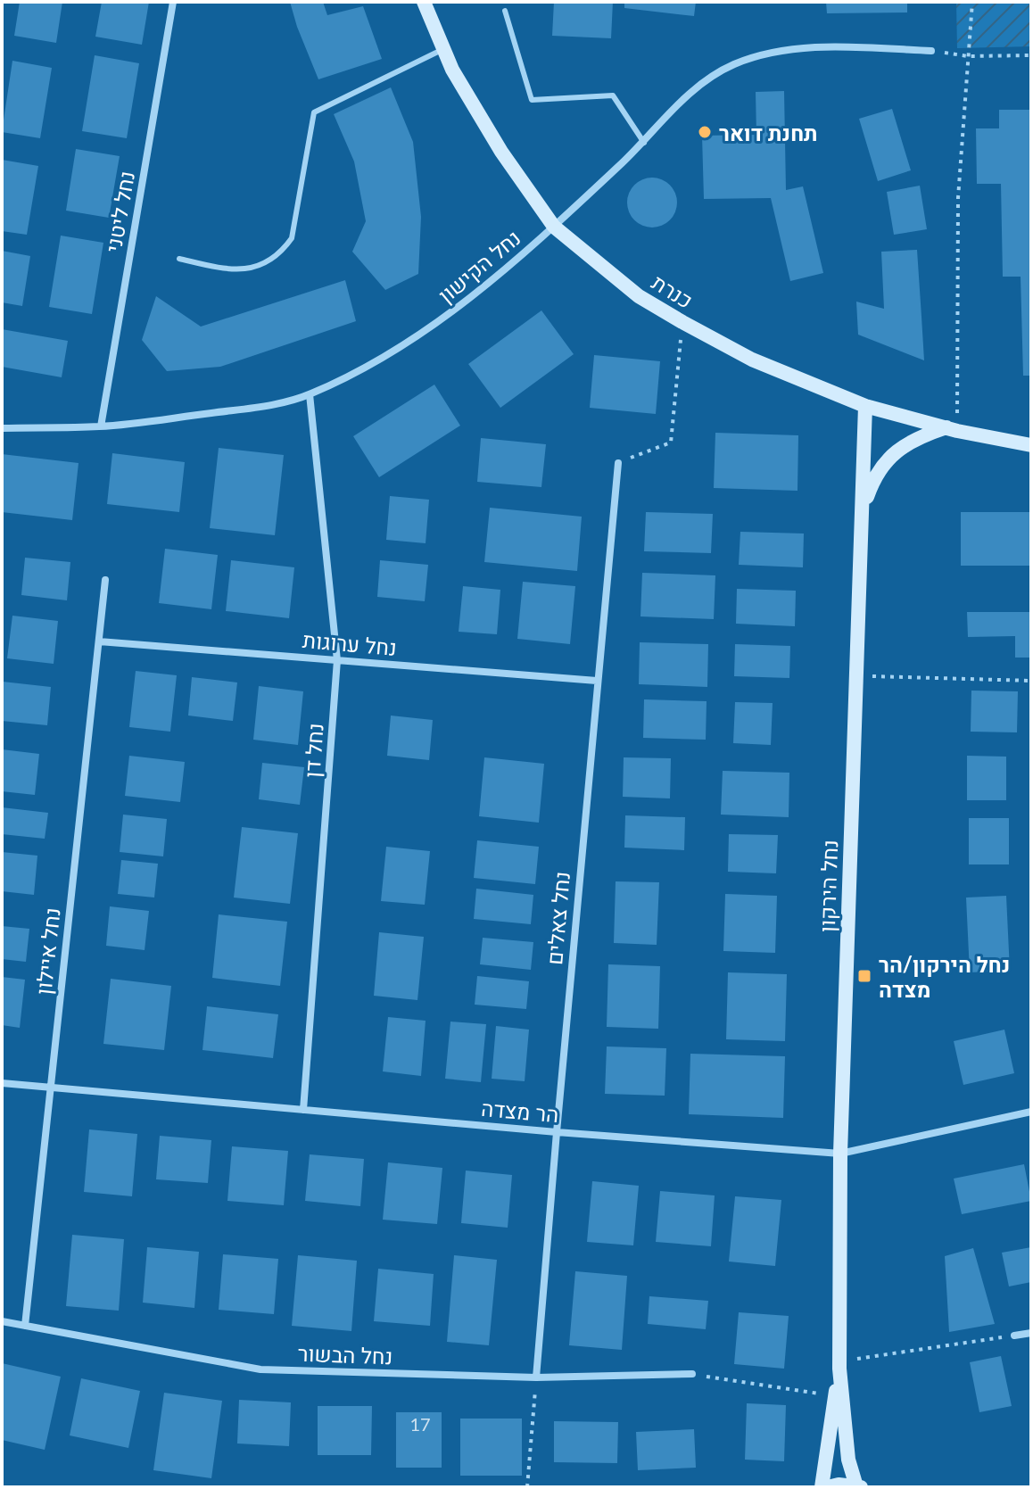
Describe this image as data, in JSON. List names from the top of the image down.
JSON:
{
  "streets": {
    "street": [
      "נחל ליטני",
      "נחל הקישון",
      "כנרת",
      "נחל ערוגות",
      "נחל דן",
      "נחל הירקון",
      "נחל צאלים",
      "נחל איילון",
      "הר מצדה",
      "נחל הבשור"
    ]
  },
  "crossings": [
    ["נחל ליטני", "נחל הקישון"],
    ["נחל הקישון", "כנרת"],
    ["נחל הקישון", "נחל דן"],
    ["כנרת", "נחל הירקון"],
    ["נחל ערוגות", "נחל דן"],
    ["נחל ערוגות", "נחל צאלים"],
    ["נחל ערוגות", "נחל איילון"],
    ["נחל דן", "הר מצדה"],
    ["נחל הירקון", "הר מצדה"],
    ["נחל צאלים", "הר מצדה"],
    ["נחל צאלים", "נחל הבשור"],
    ["נחל איילון", "הר מצדה"],
    ["נחל איילון", "נחל הבשור"]
  ],
  "places": {
    "other": ["תחנת דואר"],
    "transit": ["נחל הירקון/הר מצדה"]
  },
  "house_numbers": ["17"]
}
